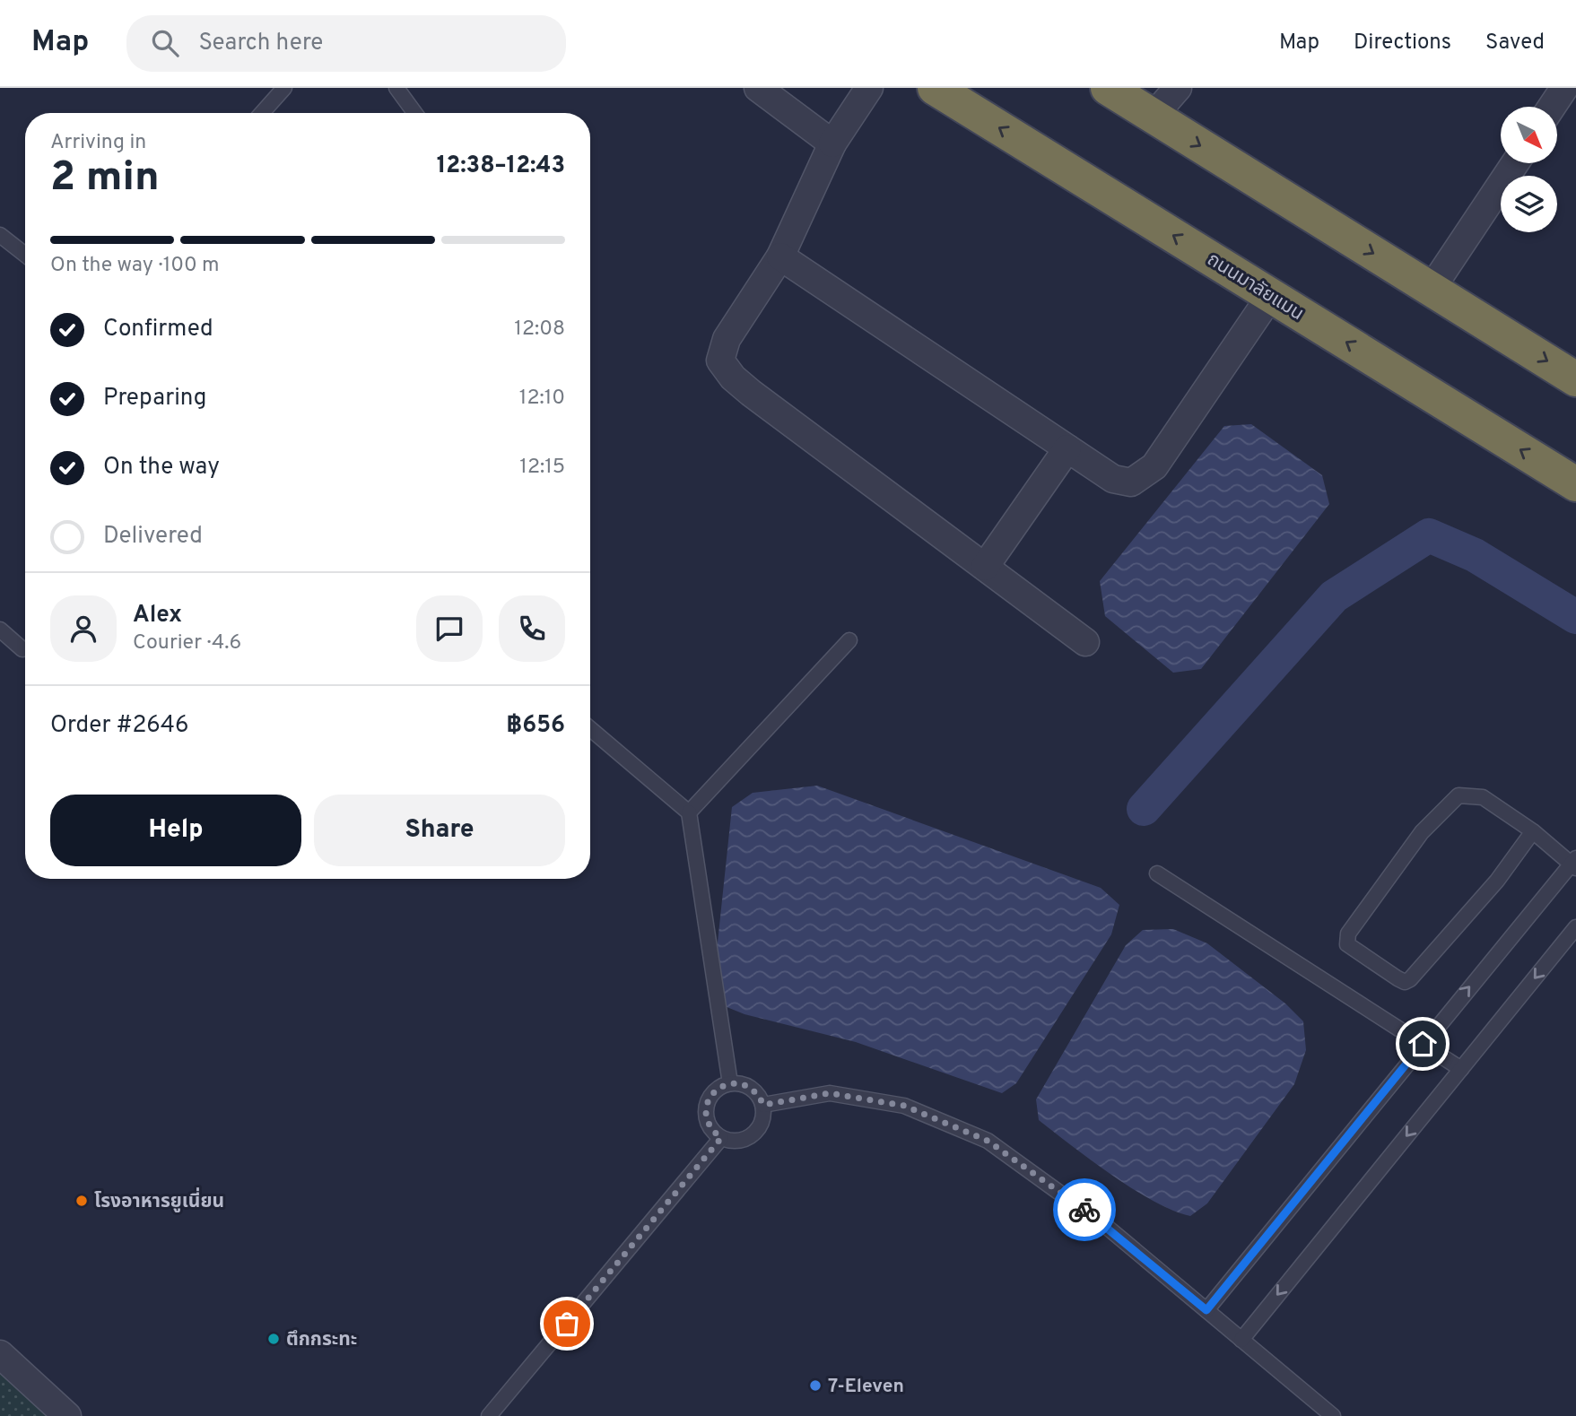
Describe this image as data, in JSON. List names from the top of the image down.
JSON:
{
  "streets": {
    "highway": ["ถนนมาลัยแมน"]
  },
  "places": ["โรงอาหารยูเนี่ยน", "ตึกกระทะ", "7-Eleven"],
  "north": "bottom right",
  "page": {
    "header": "Map",
    "search": "Search here",
    "nav": ["Map", "Directions", "Saved"],
    "heading": ["2 min", "Arriving in", "12:38–12:43"],
    "panel": [
      "Alex",
      "Courier · 4.6",
      "Order #2646",
      "฿656"
    ],
    "bar": "On the way · 100 m",
    "list": [
      ["Confirmed", "12:08"],
      ["Preparing", "12:10"],
      ["On the way", "12:15"],
      "Delivered"
    ],
    "buttons": ["Help", "Share"]
  }
}
